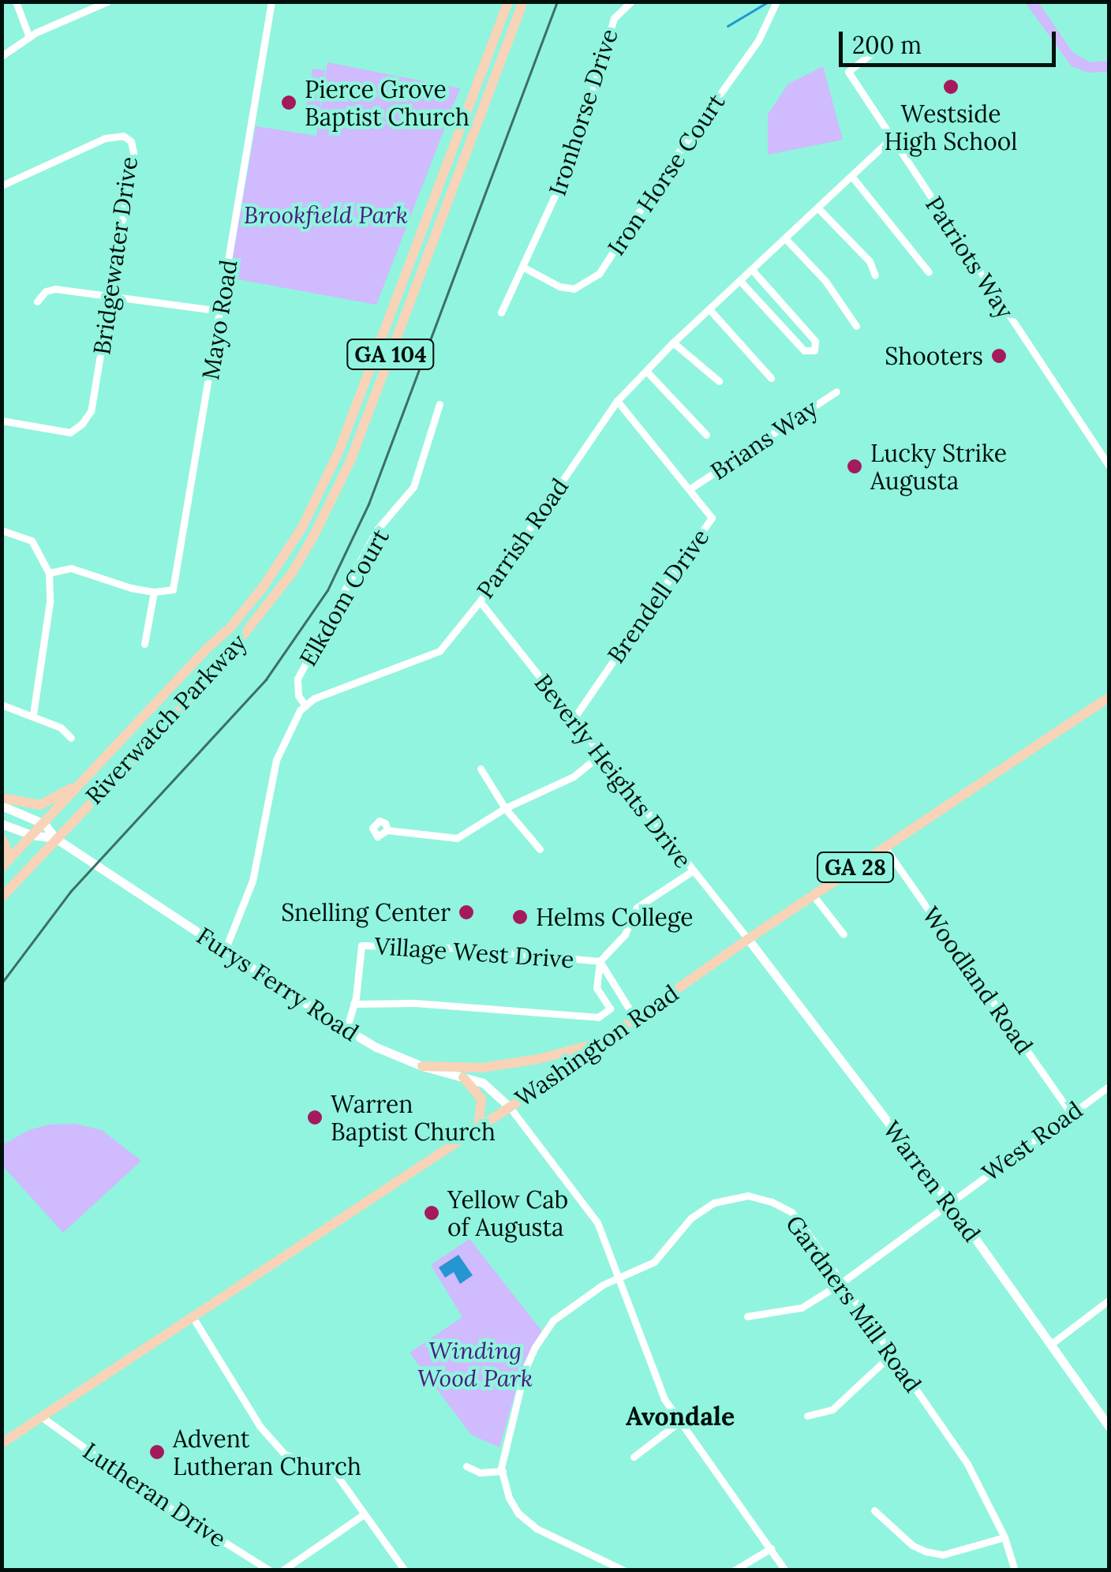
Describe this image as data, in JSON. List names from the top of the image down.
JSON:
{
  "streets": {
    "main road": [
      "GA 104",
      "Riverwatch Parkway",
      "GA 28",
      "Furys Ferry Road",
      "Washington Road",
      "Warren Road"
    ],
    "street": [
      "Ironhorse Drive",
      "Iron Horse Court",
      "Bridgewater Drive",
      "Patriots Way",
      "Mayo Road",
      "Brians Way",
      "Parrish Road",
      "Brendell Drive",
      "Elkdom Court",
      "Beverly Heights Drive",
      "Village West Drive",
      "Woodland Road",
      "West Road",
      "Gardners Mill Road",
      "Lutheran Drive"
    ]
  },
  "crossings": [
    ["Ironhorse Drive", "Iron Horse Court"],
    ["Patriots Way", "Parrish Road"],
    ["Brians Way", "Brendell Drive"],
    ["Parrish Road", "Brendell Drive"],
    ["Parrish Road", "Elkdom Court"],
    ["Parrish Road", "Beverly Heights Drive"],
    ["Brendell Drive", "Beverly Heights Drive"],
    ["Riverwatch Parkway", "Furys Ferry Road"],
    ["Beverly Heights Drive", "Village West Drive"],
    ["Beverly Heights Drive", "Washington Road"],
    ["Beverly Heights Drive", "Warren Road"],
    ["GA 28", "Furys Ferry Road"],
    ["GA 28", "Washington Road"],
    ["Village West Drive", "Furys Ferry Road"],
    ["Village West Drive", "Washington Road"],
    ["Woodland Road", "Washington Road"],
    ["Woodland Road", "West Road"],
    ["Furys Ferry Road", "Washington Road"],
    ["Washington Road", "Warren Road"],
    ["Washington Road", "Lutheran Drive"],
    ["West Road", "Warren Road"],
    ["West Road", "Gardners Mill Road"]
  ],
  "districts": ["Avondale"],
  "parks": ["Brookfield Park", "Winding Wood Park"],
  "places": [
    "Westside High School",
    "Pierce Grove Baptist Church",
    "Shooters",
    "Lucky Strike Augusta",
    "Snelling Center",
    "Helms College",
    "Warren Baptist Church",
    "Yellow Cab of Augusta",
    "Advent Lutheran Church"
  ],
  "scale_bar": "200 m"
}
